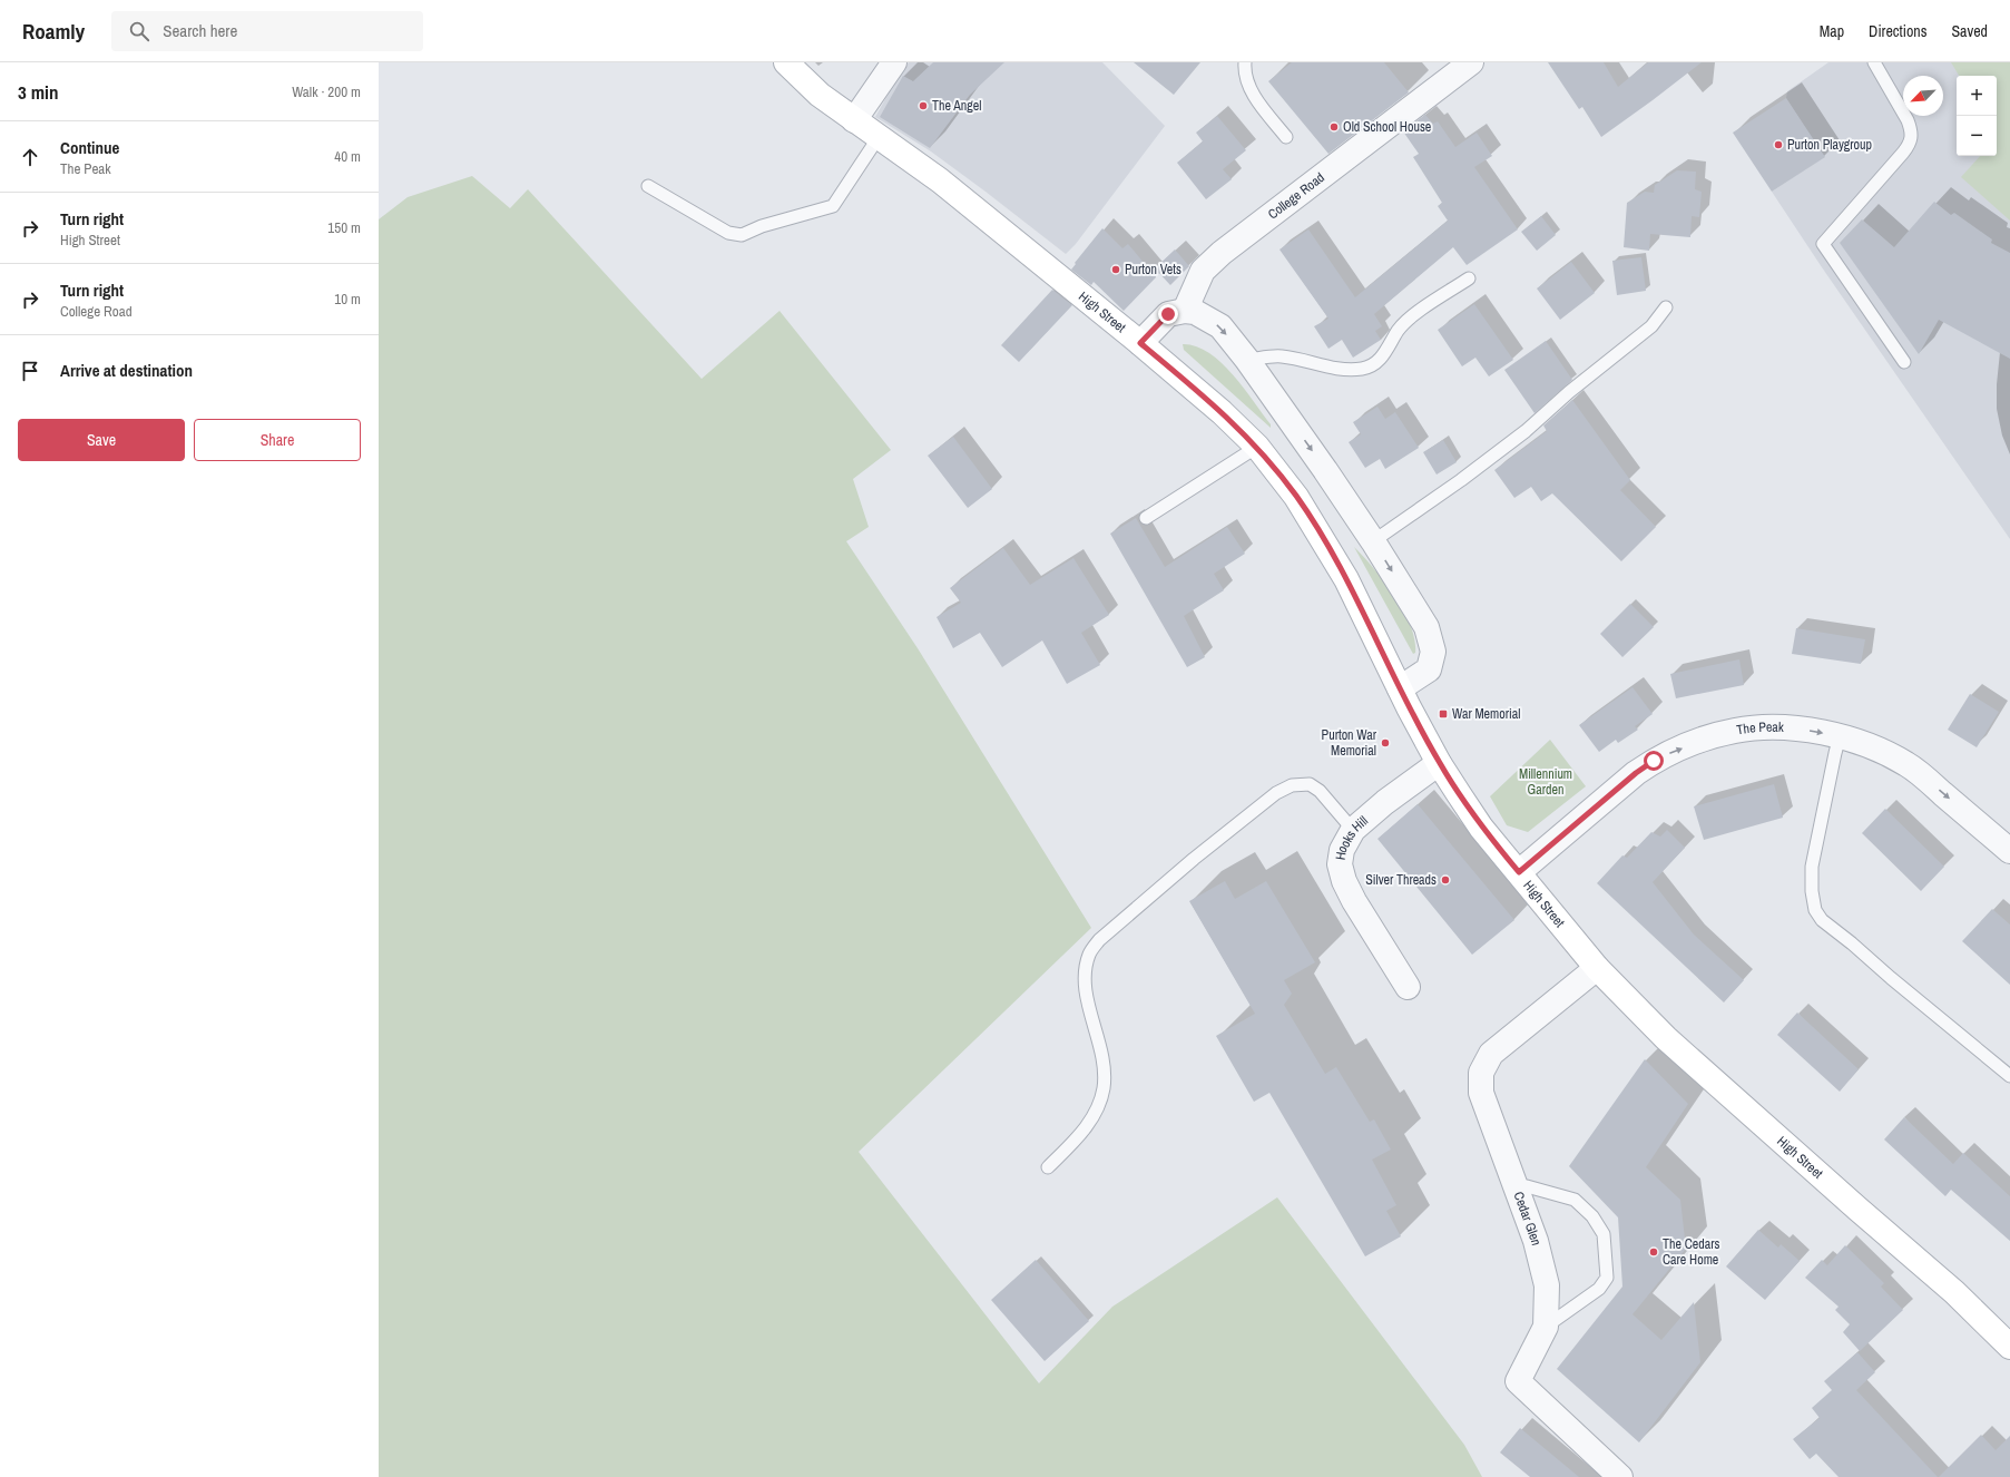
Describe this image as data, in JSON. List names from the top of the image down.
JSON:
{
  "streets": {
    "street": [
      "College Road",
      "High Street",
      "The Peak",
      "Hooks Hill",
      "Cedar Glen"
    ]
  },
  "crossings": [
    ["High Street", "The Peak"],
    ["High Street", "Hooks Hill"],
    ["High Street", "Cedar Glen"]
  ],
  "one_way": ["The Peak"],
  "parks": ["Millennium Garden"],
  "places": {
    "other": [
      "The Angel",
      "Old School House",
      "Purton Playgroup",
      "Purton Vets",
      "Purton War Memorial",
      "Silver Threads",
      "The Cedars Care Home"
    ],
    "transit": ["War Memorial"]
  },
  "north": "bottom left",
  "page": {
    "header": "Roamly",
    "search": "Search here",
    "nav": ["Map", "Directions", "Saved"],
    "heading": ["3 min", "Walk · 200 m"],
    "map_buttons": ["+", "−"],
    "list": [
      ["Continue", "The Peak", "40 m"],
      ["Turn right", "High Street", "150 m"],
      ["Turn right", "College Road", "10 m"],
      "Arrive at destination"
    ],
    "buttons": ["Save", "Share"]
  }
}
